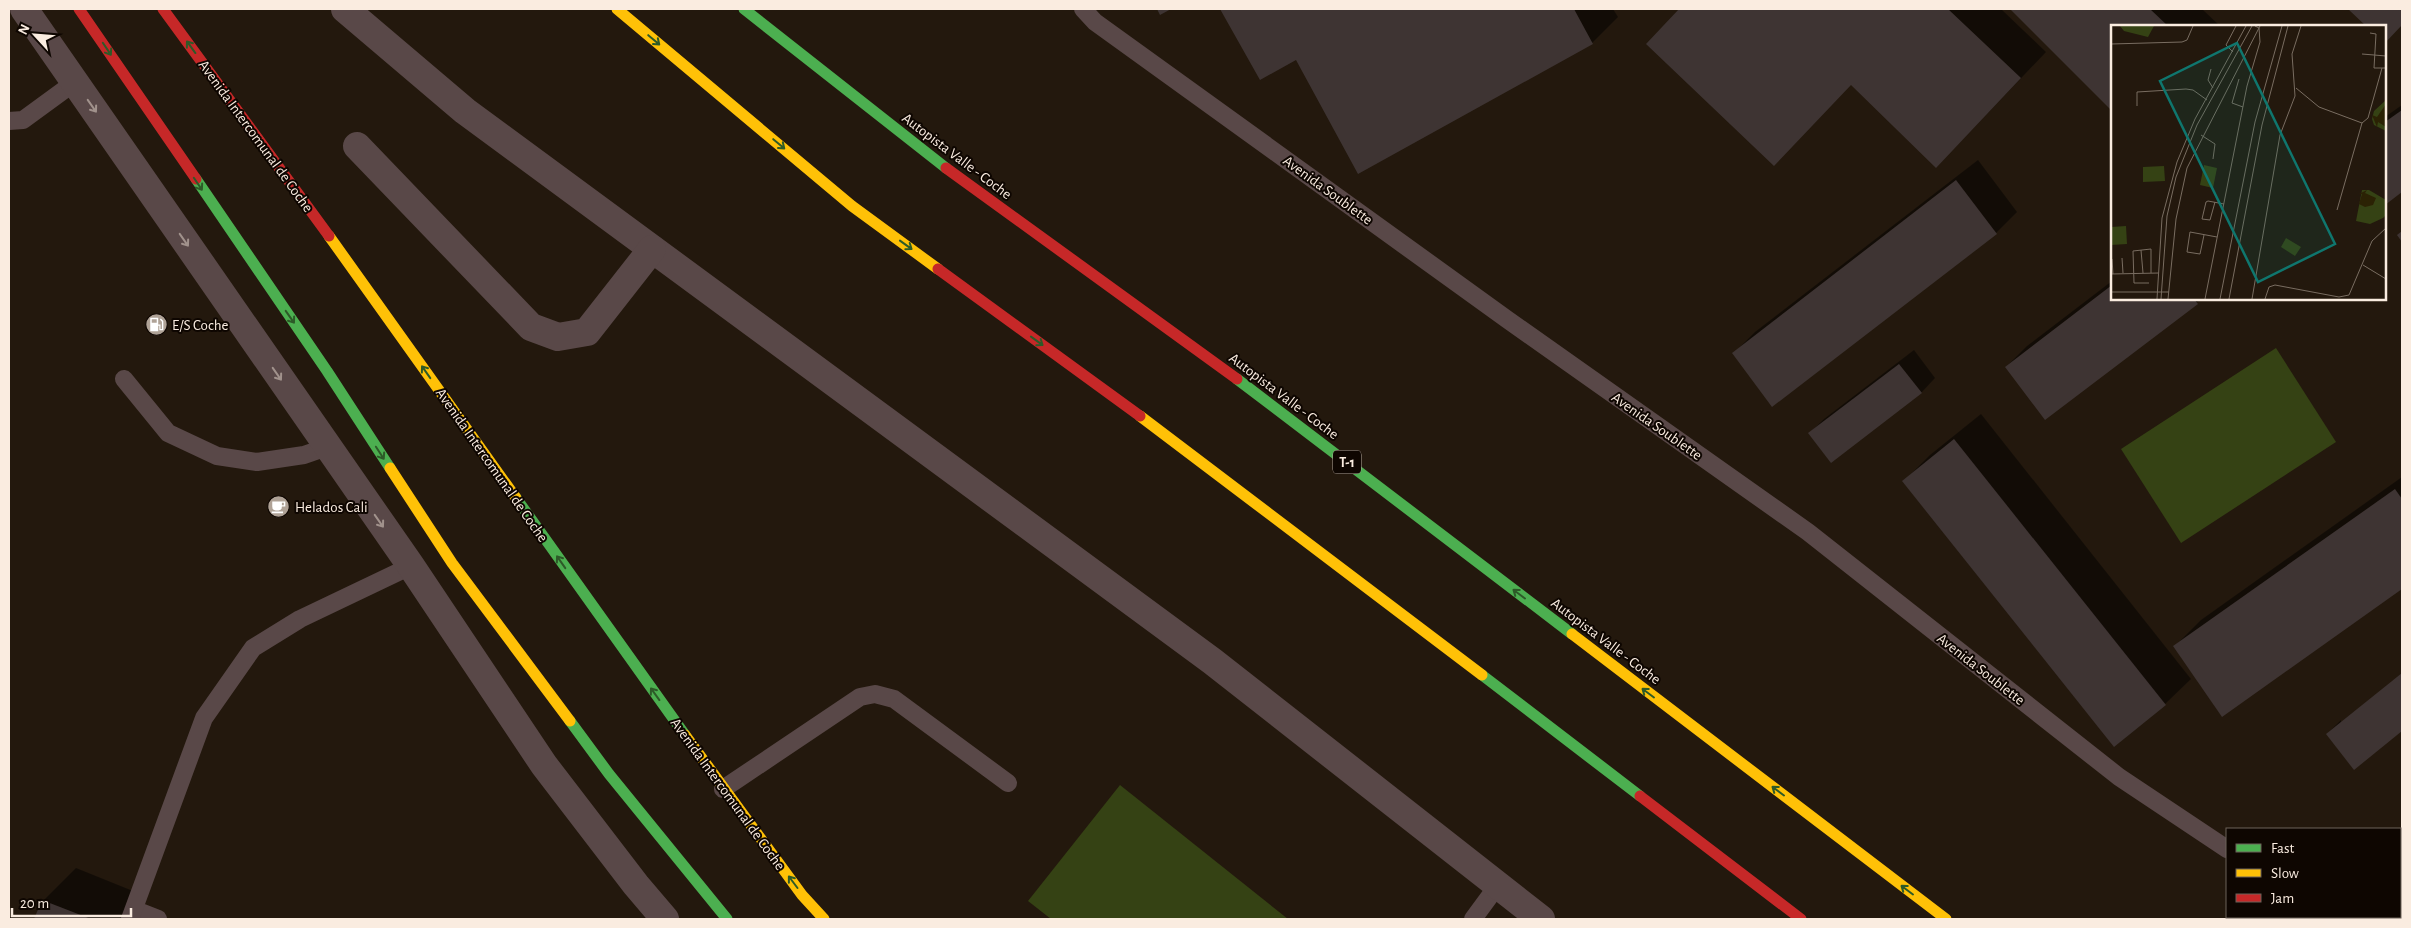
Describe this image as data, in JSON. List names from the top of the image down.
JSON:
{
  "streets": {
    "main road": ["Avenida Intercomunal de Coche", "Autopista Valle - Coche", "T-1"],
    "lane": ["Avenida Soublette"]
  },
  "places": {
    "fuel station": ["E/S Coche"],
    "cafe": ["Helados Cali"]
  },
  "legend": ["Fast", "Slow", "Jam"],
  "scale_bar": "20 m",
  "north": "top left"
}
